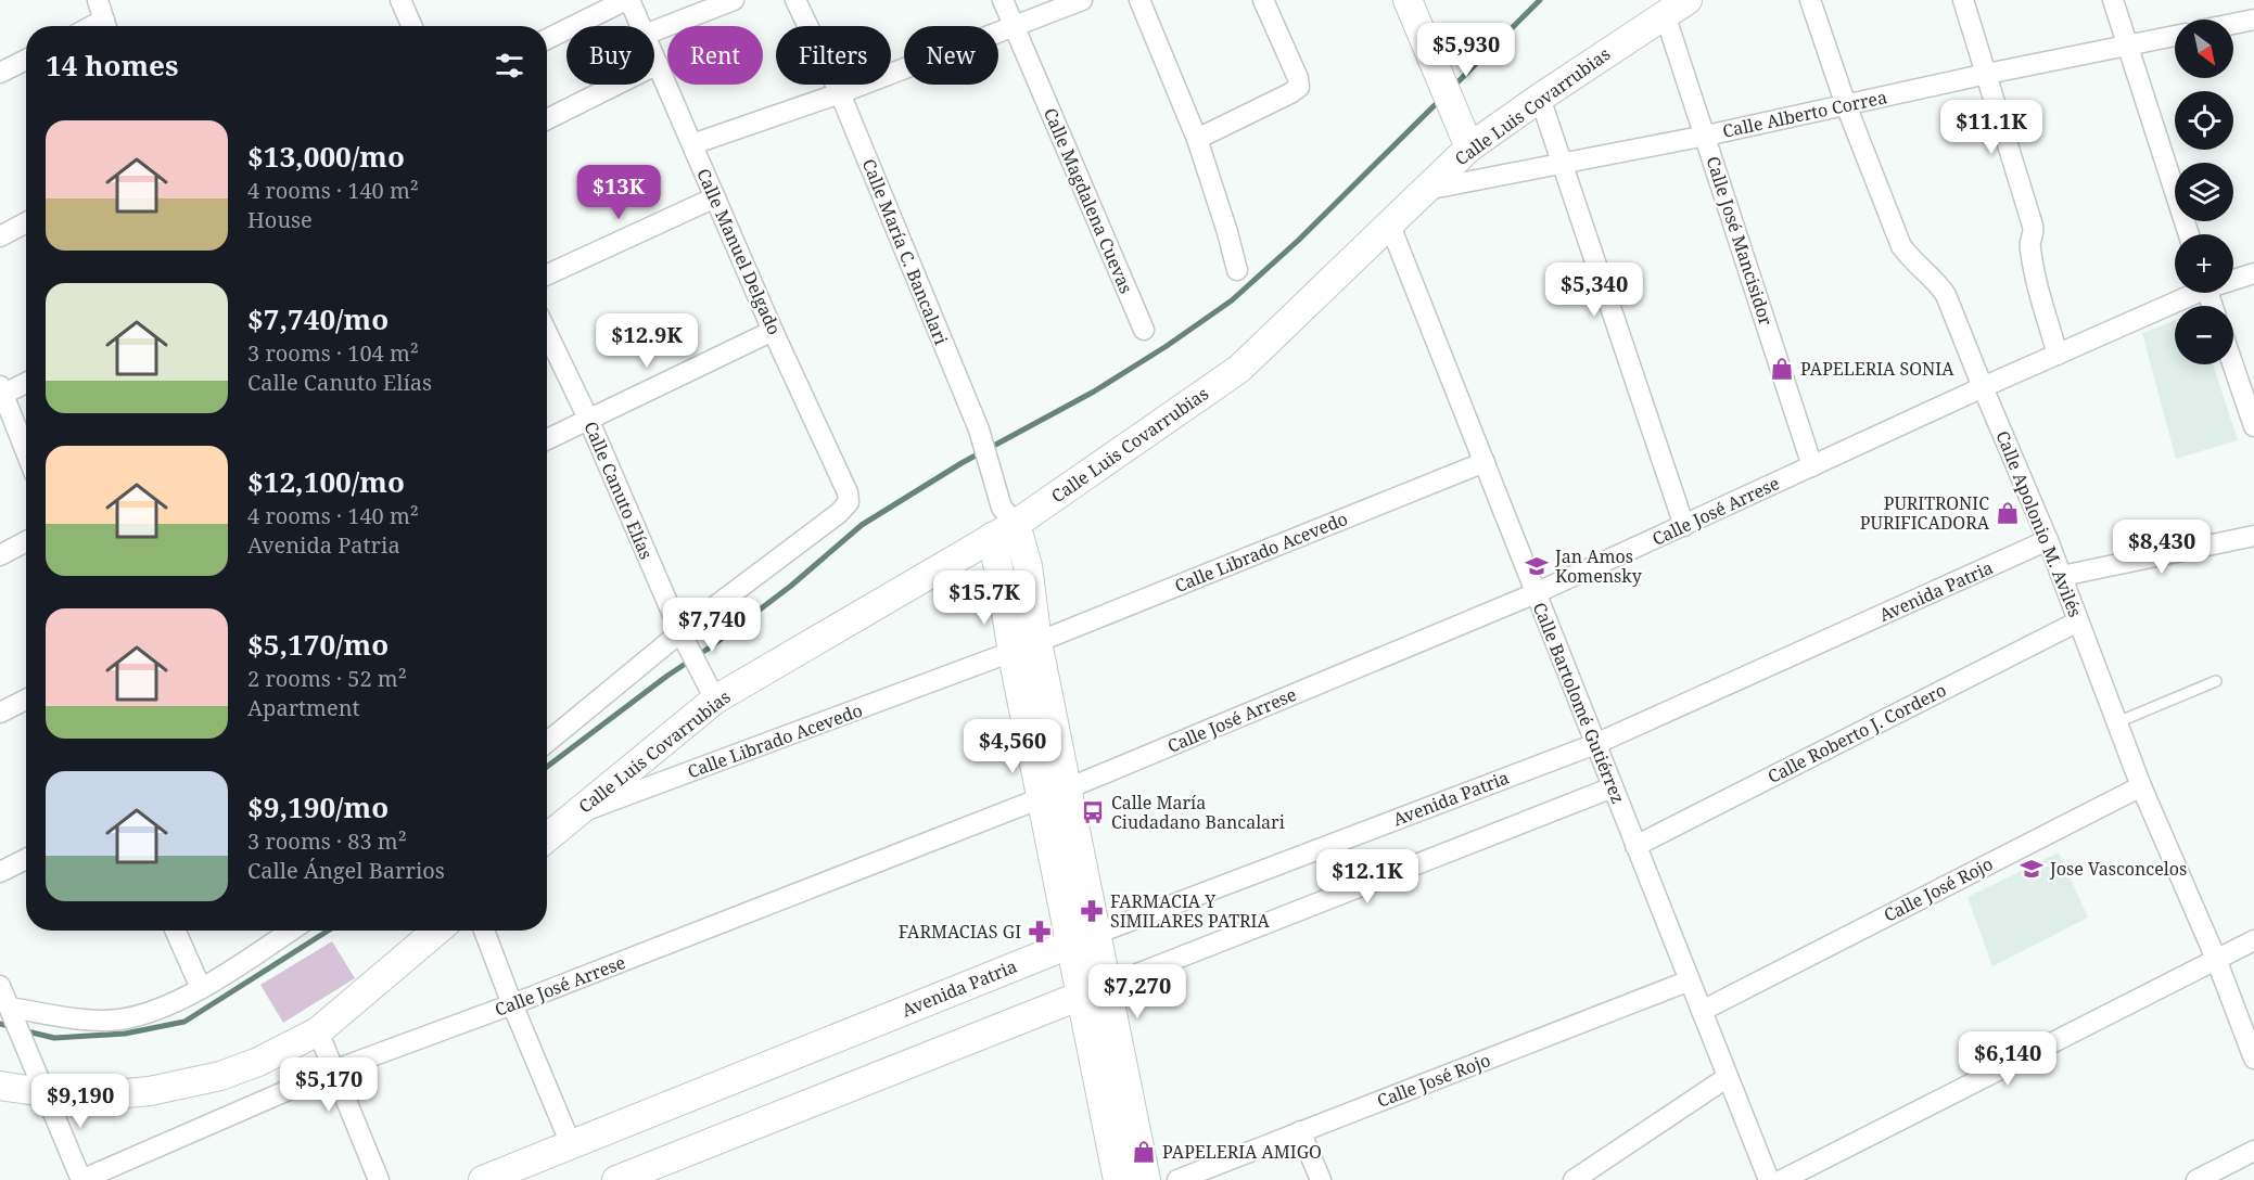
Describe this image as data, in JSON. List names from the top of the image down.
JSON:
{
  "streets": {
    "street": [
      "Calle Luis Covarrubias",
      "Calle Alberto Correa",
      "Calle Magdalena Cuevas",
      "Calle José Mancisidor",
      "Calle Manuel Delgado",
      "Calle María C. Bancalari",
      "Calle Canuto Elías",
      "Calle José Arrese",
      "Calle Apolonio M. Avilés",
      "Calle Librado Acevedo",
      "Avenida Patria",
      "Calle Bartolomé Gutiérrez",
      "Calle Roberto J. Cordero",
      "Calle José Rojo"
    ]
  },
  "crossings": [
    ["Calle Luis Covarrubias", "Calle Alberto Correa"],
    ["Calle Luis Covarrubias", "Calle José Mancisidor"],
    ["Calle Luis Covarrubias", "Calle María C. Bancalari"],
    ["Calle Luis Covarrubias", "Calle Canuto Elías"],
    ["Calle Luis Covarrubias", "Calle Librado Acevedo"],
    ["Calle Luis Covarrubias", "Calle Bartolomé Gutiérrez"],
    ["Calle Alberto Correa", "Calle José Mancisidor"],
    ["Calle Alberto Correa", "Calle Apolonio M. Avilés"],
    ["Calle José Mancisidor", "Calle José Arrese"],
    ["Calle Manuel Delgado", "Calle Canuto Elías"],
    ["Calle María C. Bancalari", "Calle José Arrese"],
    ["Calle María C. Bancalari", "Calle Librado Acevedo"],
    ["Calle María C. Bancalari", "Avenida Patria"],
    ["Calle José Arrese", "Calle Apolonio M. Avilés"],
    ["Calle José Arrese", "Calle Bartolomé Gutiérrez"],
    ["Calle Apolonio M. Avilés", "Avenida Patria"],
    ["Calle Apolonio M. Avilés", "Calle Roberto J. Cordero"],
    ["Calle Apolonio M. Avilés", "Calle José Rojo"],
    ["Calle Librado Acevedo", "Calle Bartolomé Gutiérrez"],
    ["Avenida Patria", "Calle Bartolomé Gutiérrez"],
    ["Calle Bartolomé Gutiérrez", "Calle Roberto J. Cordero"],
    ["Calle Bartolomé Gutiérrez", "Calle José Rojo"]
  ],
  "places": {
    "shop": ["PAPELERIA SONIA", "PURITRONIC PURIFICADORA", "PAPELERIA AMIGO"],
    "school or university": ["Jan Amos Komensky", "Jose Vasconcelos"],
    "bus stop": ["Calle María Ciudadano Bancalari"],
    "pharmacy": ["FARMACIA Y SIMILARES PATRIA", "FARMACIAS GI"]
  },
  "north": "bottom right",
  "page": {
    "map_buttons": ["+", "−"],
    "price": [
      "$5,930",
      "$11.1K",
      "$13K",
      "$5,340",
      "$12.9K",
      "$8,430",
      "$15.7K",
      "$7,740",
      "$4,560",
      "$12.1K",
      "$7,270",
      "$6,140",
      "$5,170",
      "$9,190"
    ],
    "chip": [
      "Buy",
      "Rent",
      "Filters",
      "New"
    ],
    "heading": "14 homes",
    "list": [
      {
        "name": "$13,000/mo",
        "note": "4 rooms · 140 m² · House"
      },
      {
        "name": "$7,740/mo",
        "note": "3 rooms · 104 m² · Calle Canuto Elías"
      },
      {
        "name": "$12,100/mo",
        "note": "4 rooms · 140 m² · Avenida Patria"
      },
      {
        "name": "$5,170/mo",
        "note": "2 rooms · 52 m² · Apartment"
      },
      {
        "name": "$9,190/mo",
        "note": "3 rooms · 83 m² · Calle Ángel Barrios"
      }
    ]
  }
}
